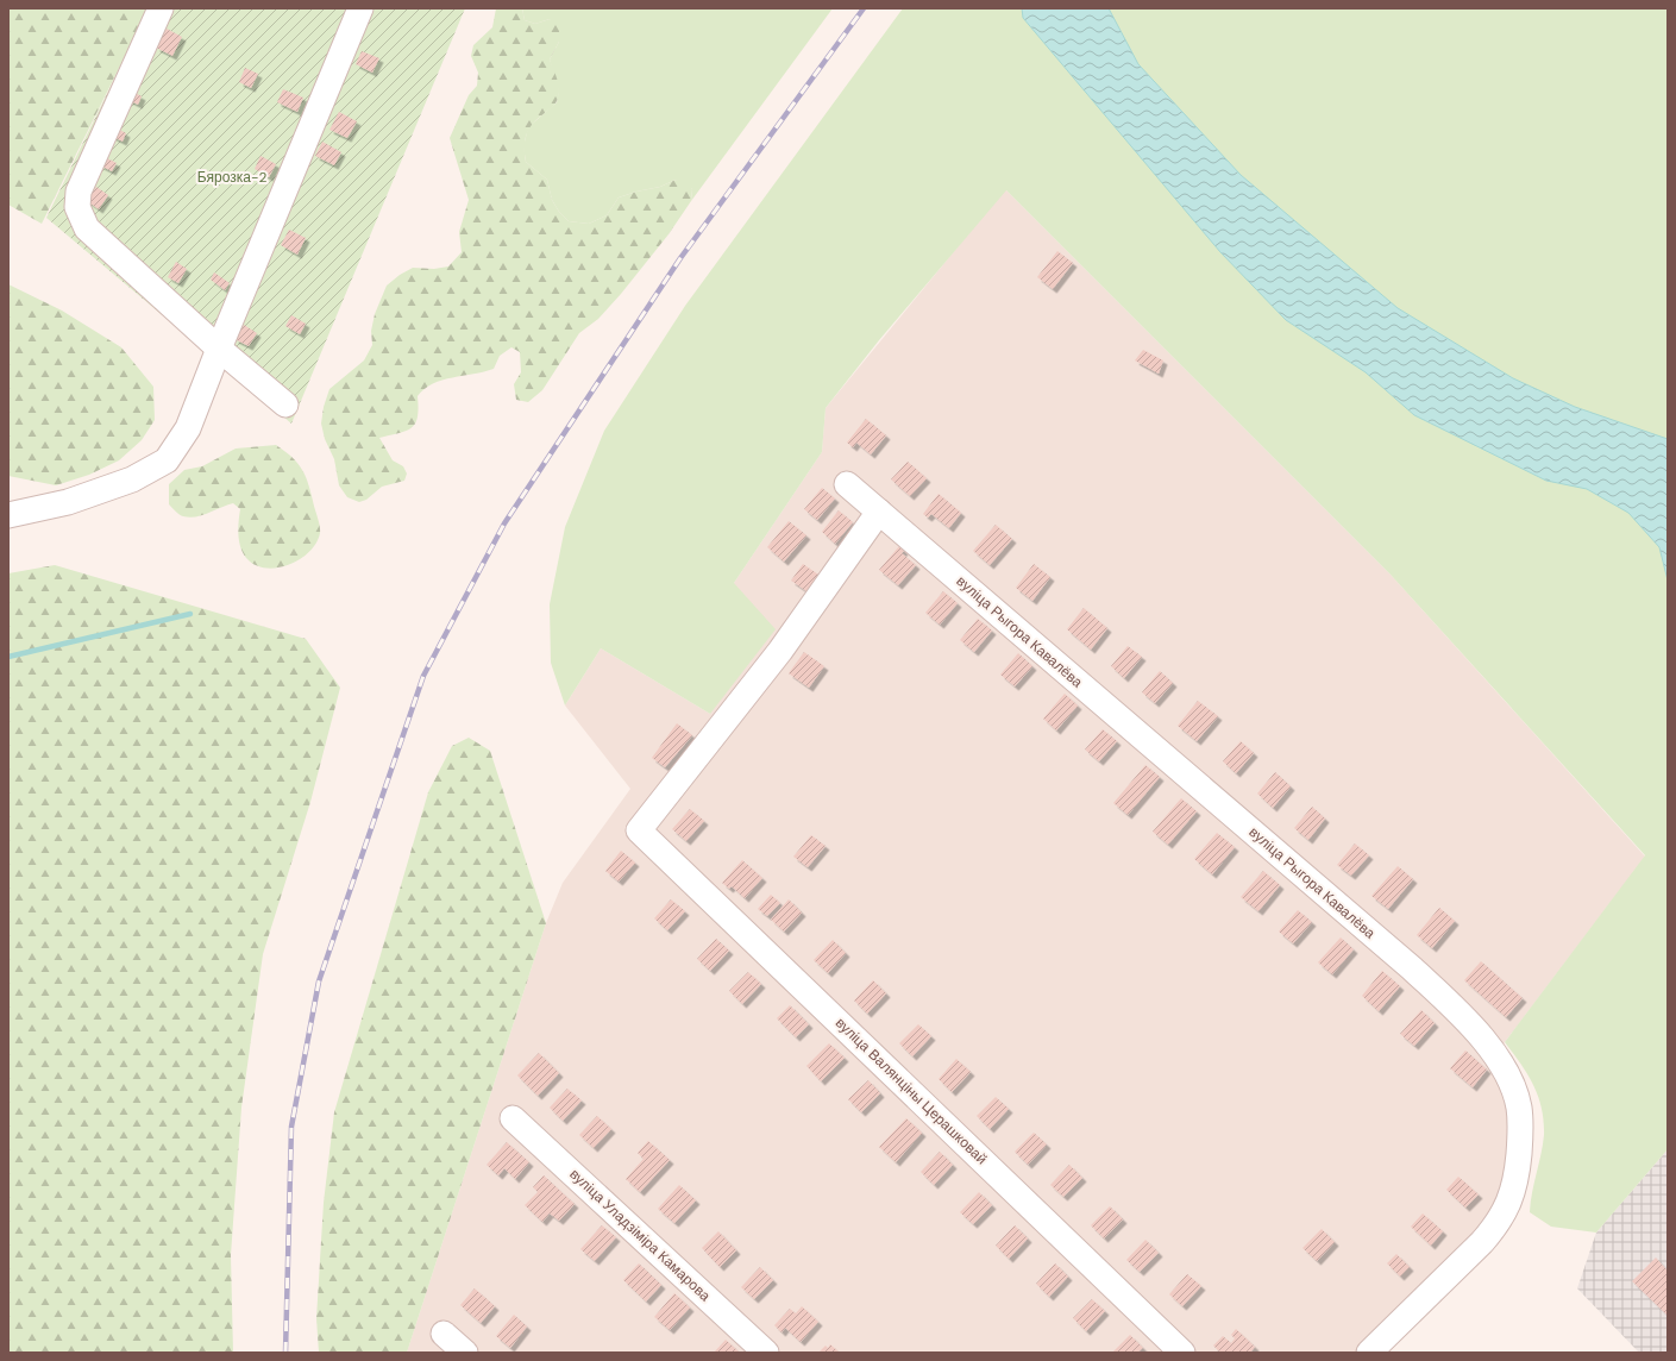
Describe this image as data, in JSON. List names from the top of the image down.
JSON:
{
  "streets": {
    "street": ["вуліца Рыгора Кавалёва", "вуліца Валянціны Церашковай", "вуліца Уладзіміра Камарова"]
  },
  "crossings": [
    ["вуліца Рыгора Кавалёва", "вуліца Валянціны Церашковай"]
  ],
  "parks": ["Бярозка-2"]
}
